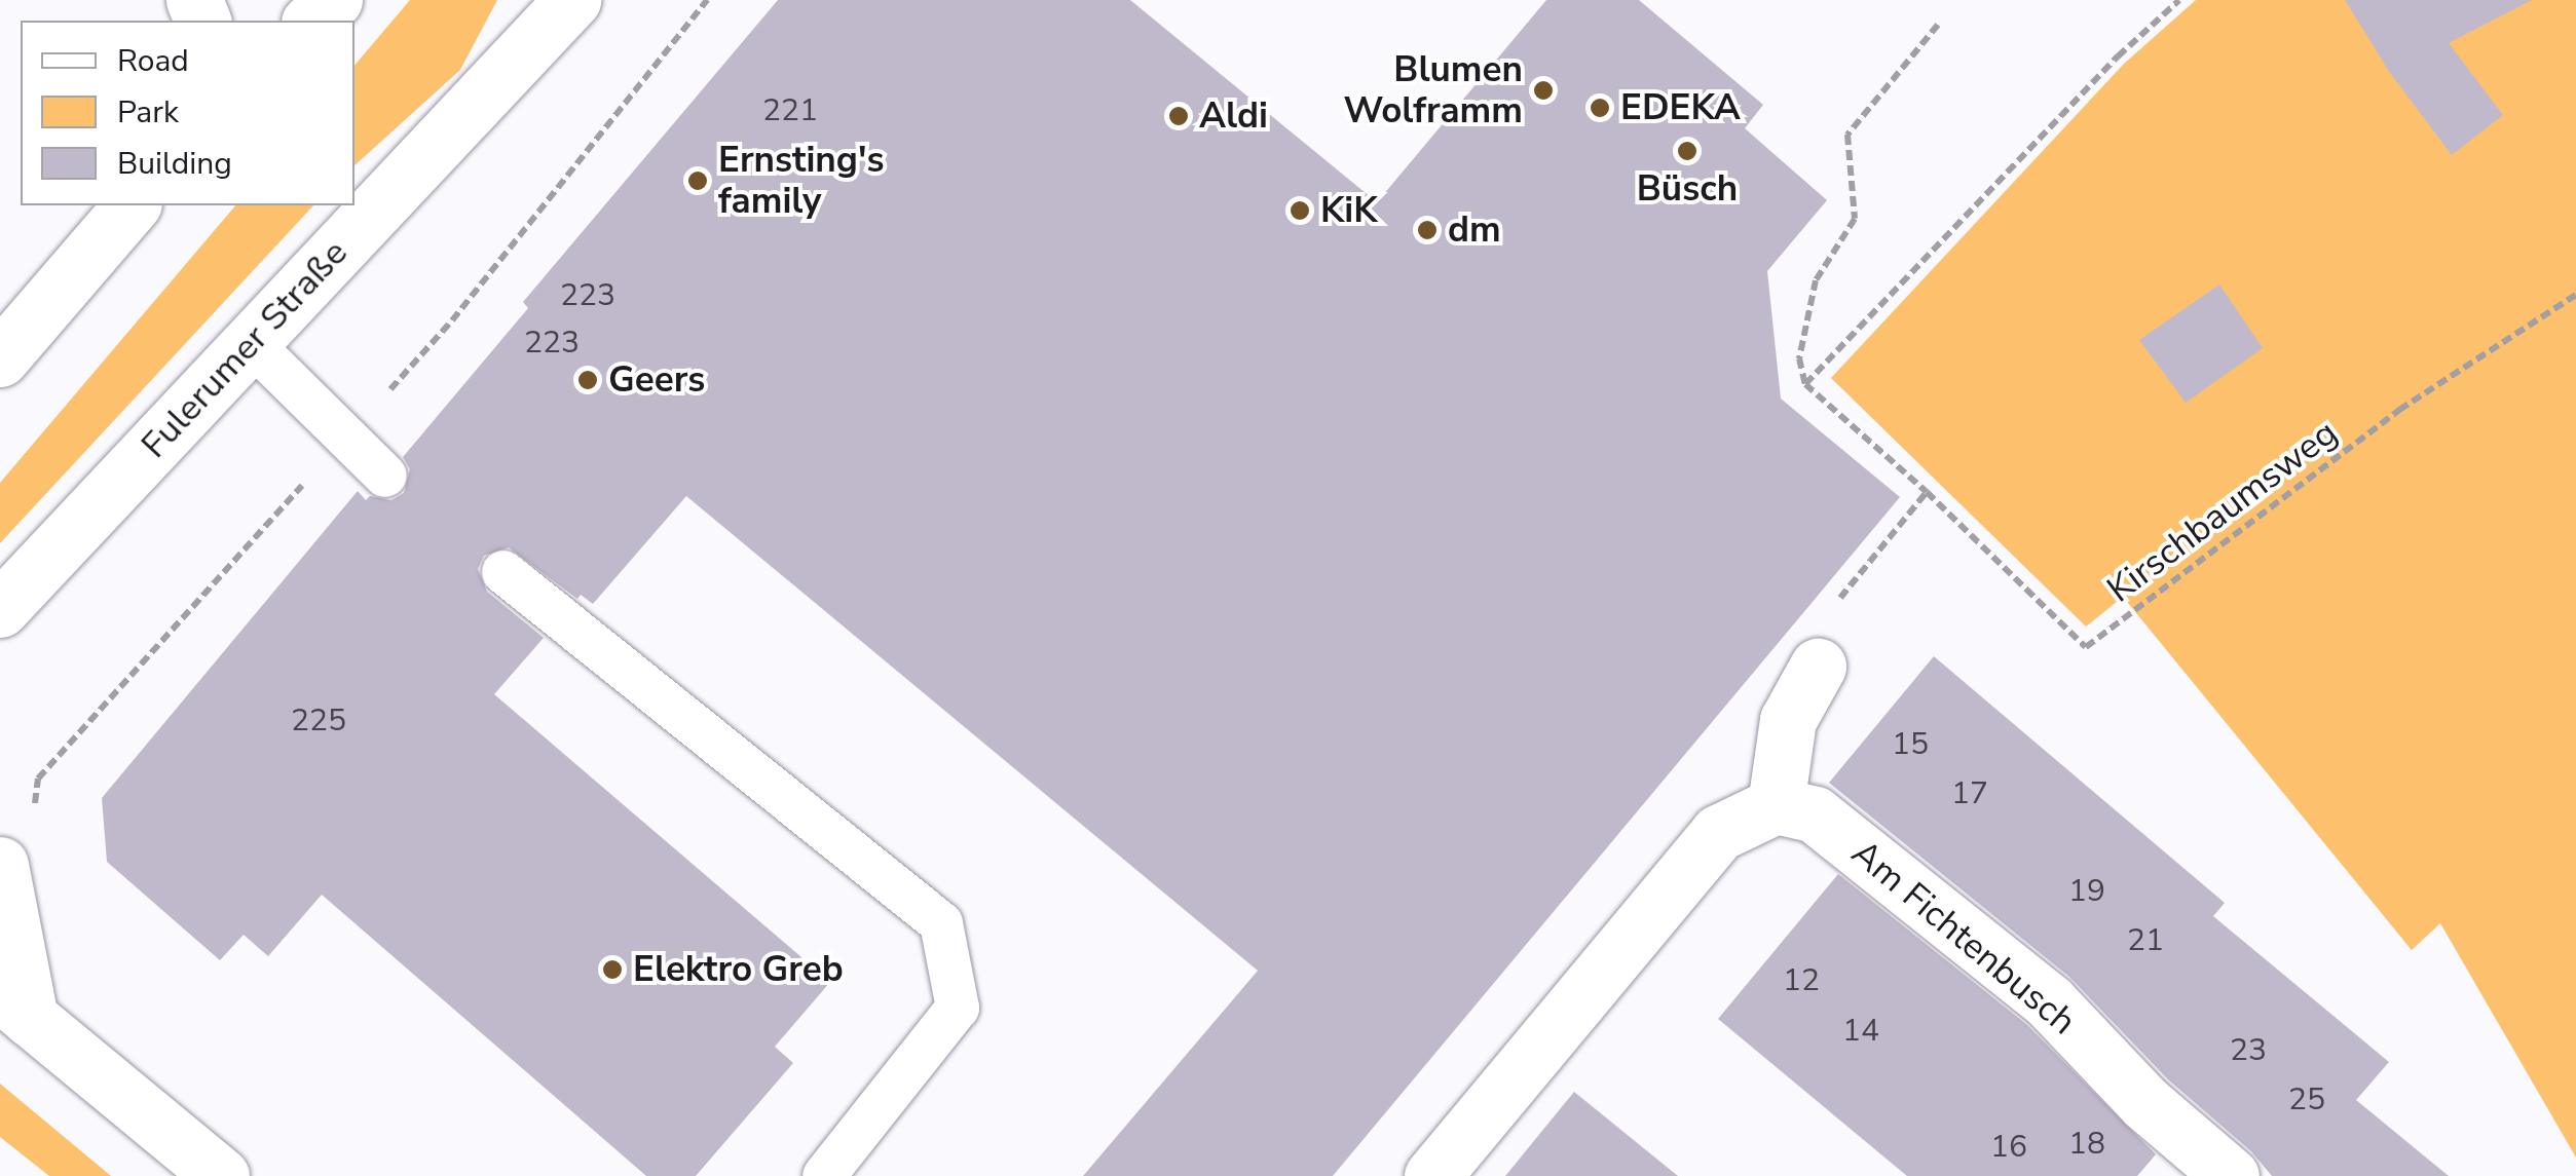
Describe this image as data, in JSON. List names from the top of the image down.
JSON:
{
  "streets": {
    "main road": ["Fulerumer Straße", "Am Fichtenbusch"],
    "path": ["Kirschbaumsweg"]
  },
  "places": [
    "Blumen Wolframm",
    "EDEKA",
    "Aldi",
    "Büsch",
    "Ernsting's family",
    "KiK",
    "dm",
    "Geers",
    "Elektro Greb"
  ],
  "house_numbers": [
    "221",
    "223",
    "223",
    "225",
    "15",
    "17",
    "19",
    "21",
    "12",
    "14",
    "23",
    "25",
    "18",
    "16"
  ],
  "legend": ["Road", "Park", "Building"]
}
